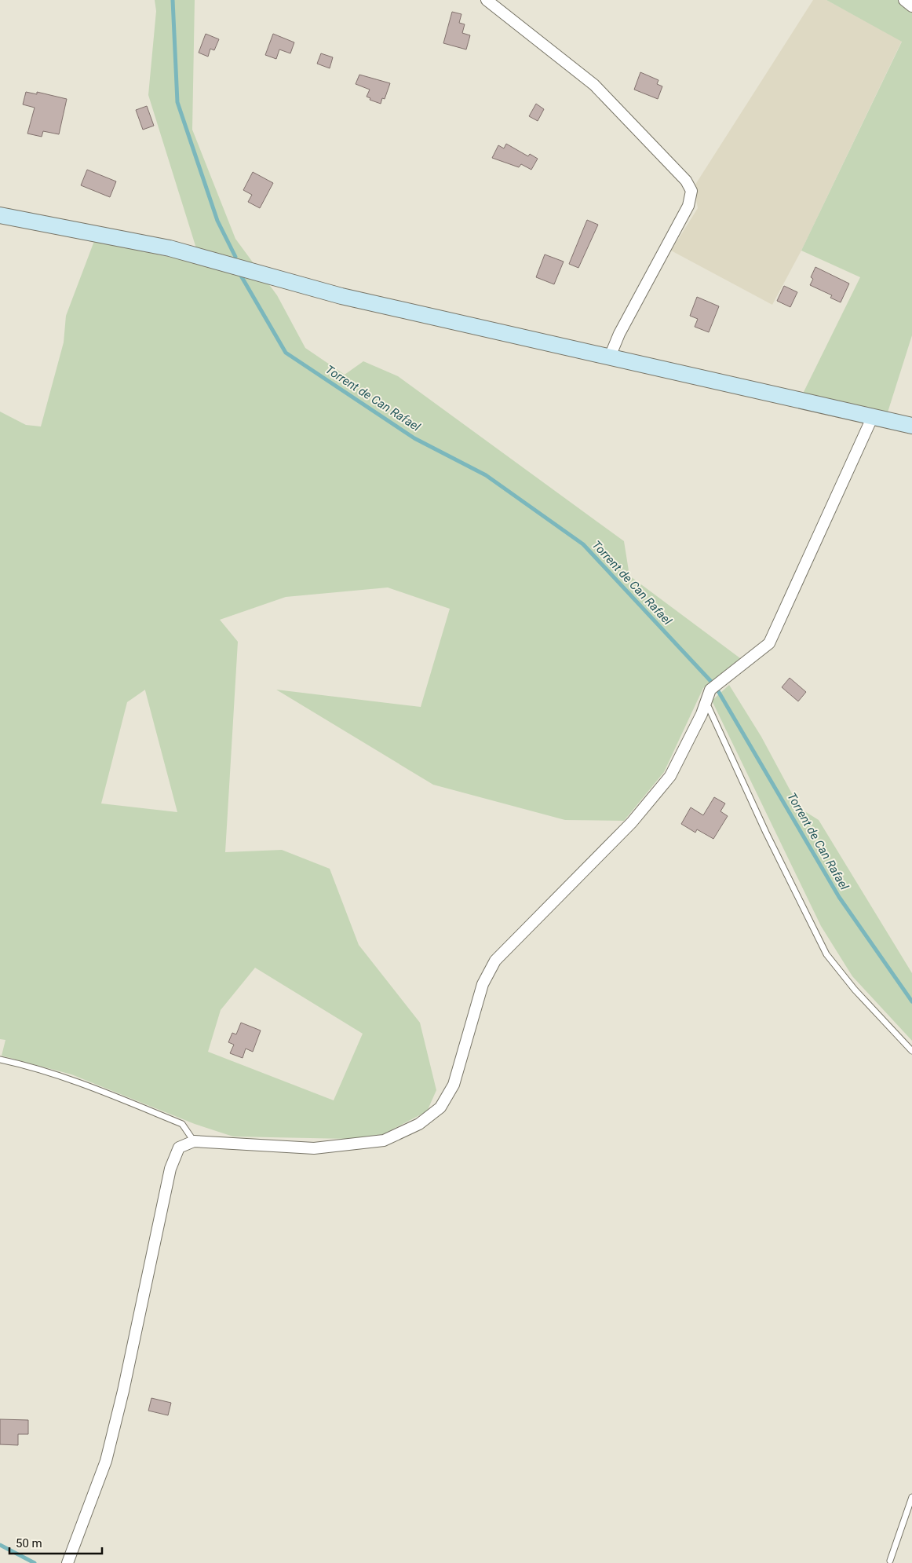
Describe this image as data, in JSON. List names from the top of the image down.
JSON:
{
  "water": ["Torrent de Can Rafael"],
  "scale_bar": "50 m"
}
